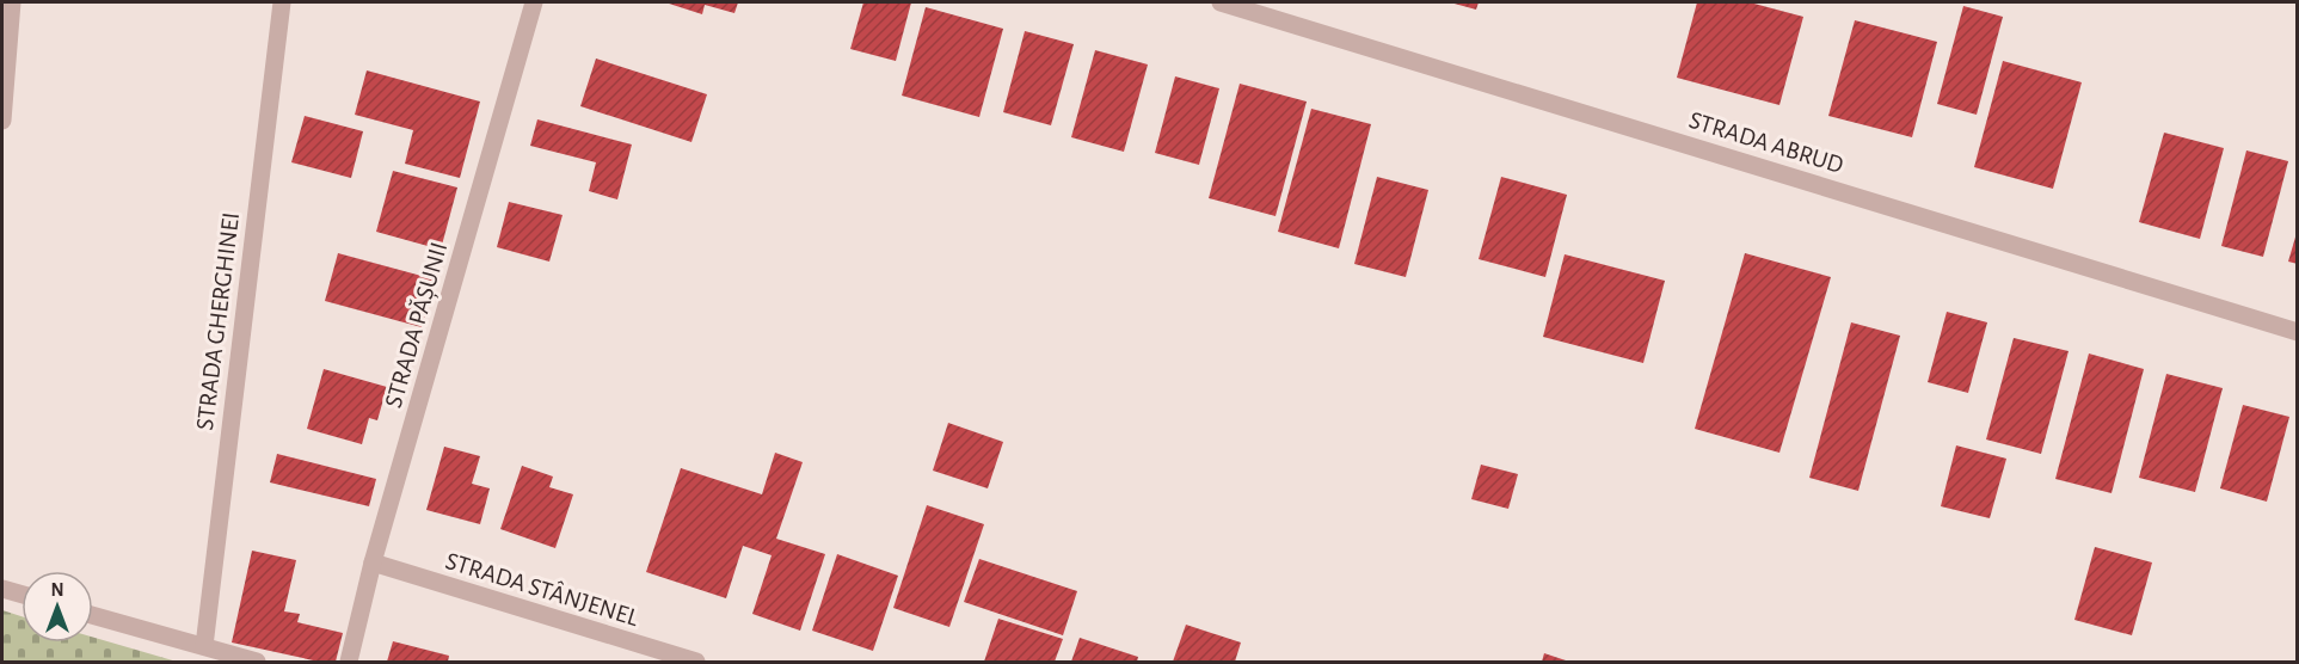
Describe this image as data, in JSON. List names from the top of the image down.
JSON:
{
  "streets": {
    "street": [
      "STRADA ABRUD",
      "STRADA GHERGHINEI",
      "STRADA PĂȘUNII",
      "STRADA STÂNJENEL"
    ]
  },
  "crossings": [
    ["STRADA PĂȘUNII", "STRADA STÂNJENEL"]
  ],
  "north": "top"
}
